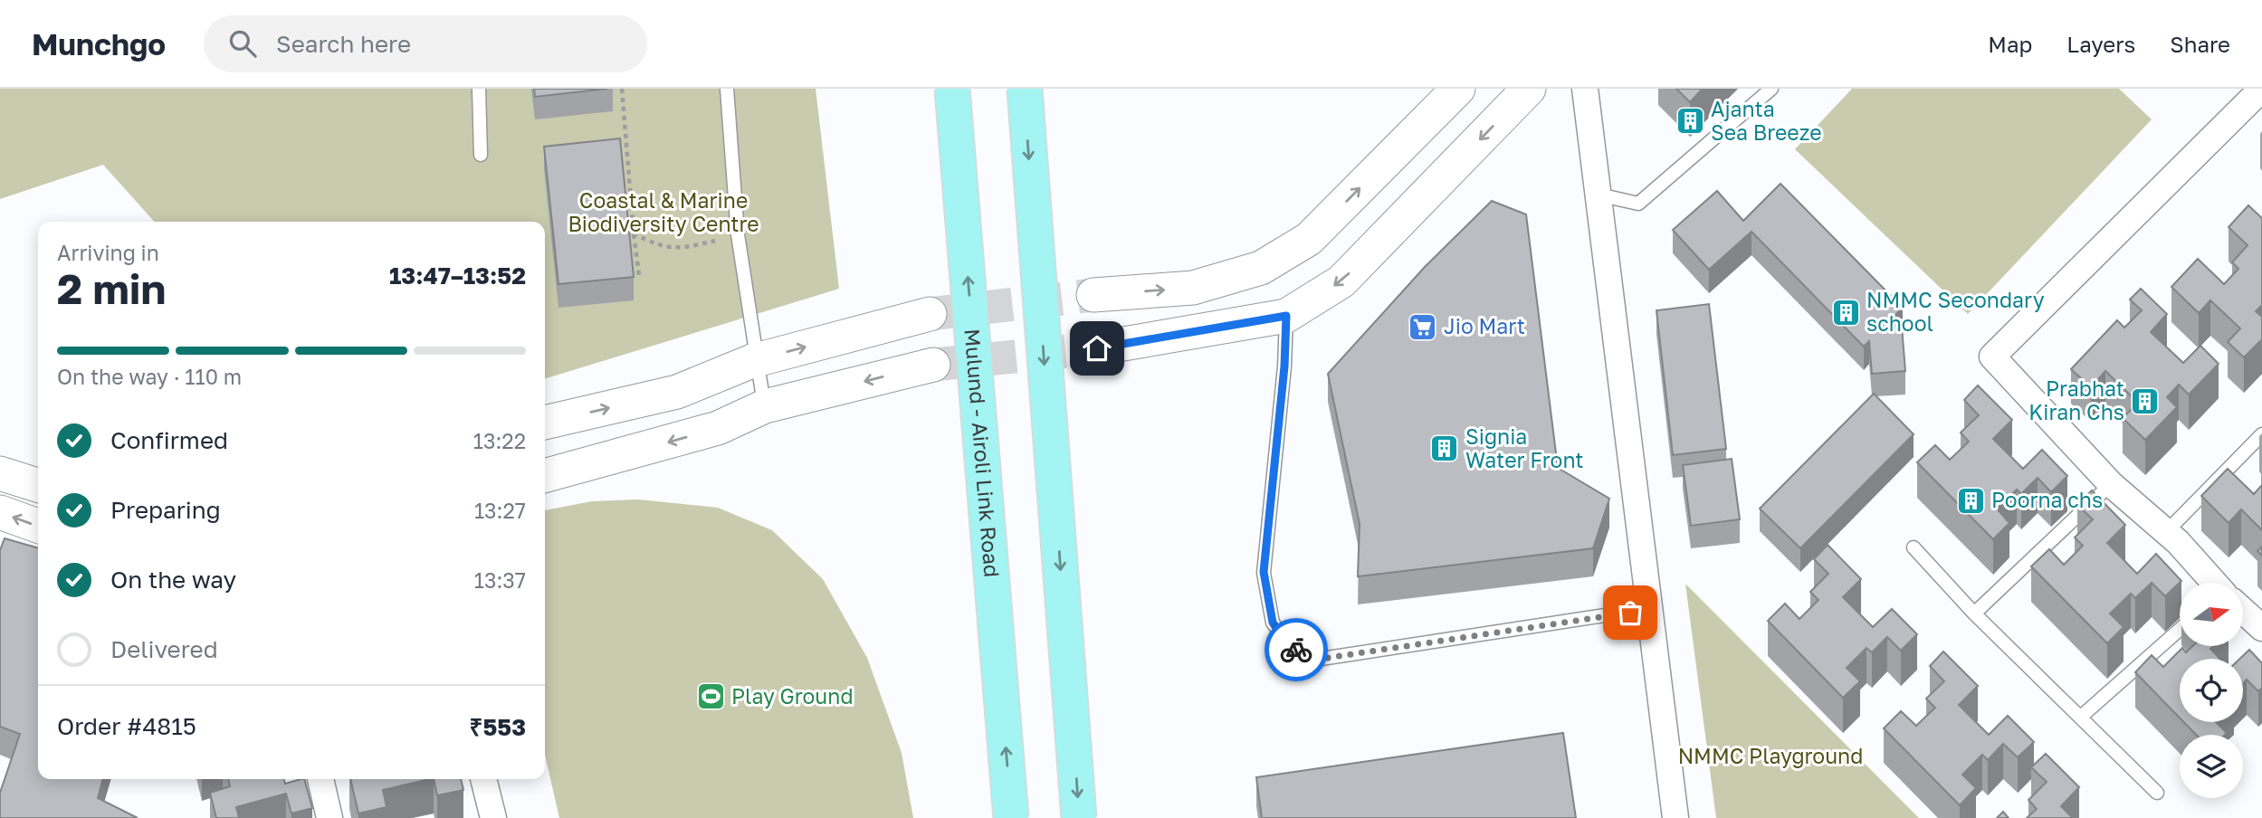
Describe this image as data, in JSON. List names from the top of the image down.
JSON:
{
  "streets": {
    "main road": ["Mulund - Airoli Link Road"]
  },
  "parks": ["Coastal & Marine Biodiversity Centre", "NMMC Playground"],
  "places": {
    "building": [
      "Ajanta Sea Breeze",
      "NMMC Secondary school",
      "Prabhat Kiran Chs",
      "Signia Water Front",
      "Poorna chs"
    ],
    "supermarket": ["Jio Mart"],
    "sports": ["Play Ground"]
  },
  "north": "right",
  "page": {
    "header": "Munchgo",
    "search": "Search here",
    "nav": ["Map", "Layers", "Share"],
    "heading": ["2 min", "Arriving in", "13:47–13:52"],
    "panel": ["Order #4815", "₹553"],
    "bar": "On the way · 110 m",
    "list": [
      ["Confirmed", "13:22"],
      ["Preparing", "13:27"],
      ["On the way", "13:37"],
      "Delivered"
    ]
  }
}
